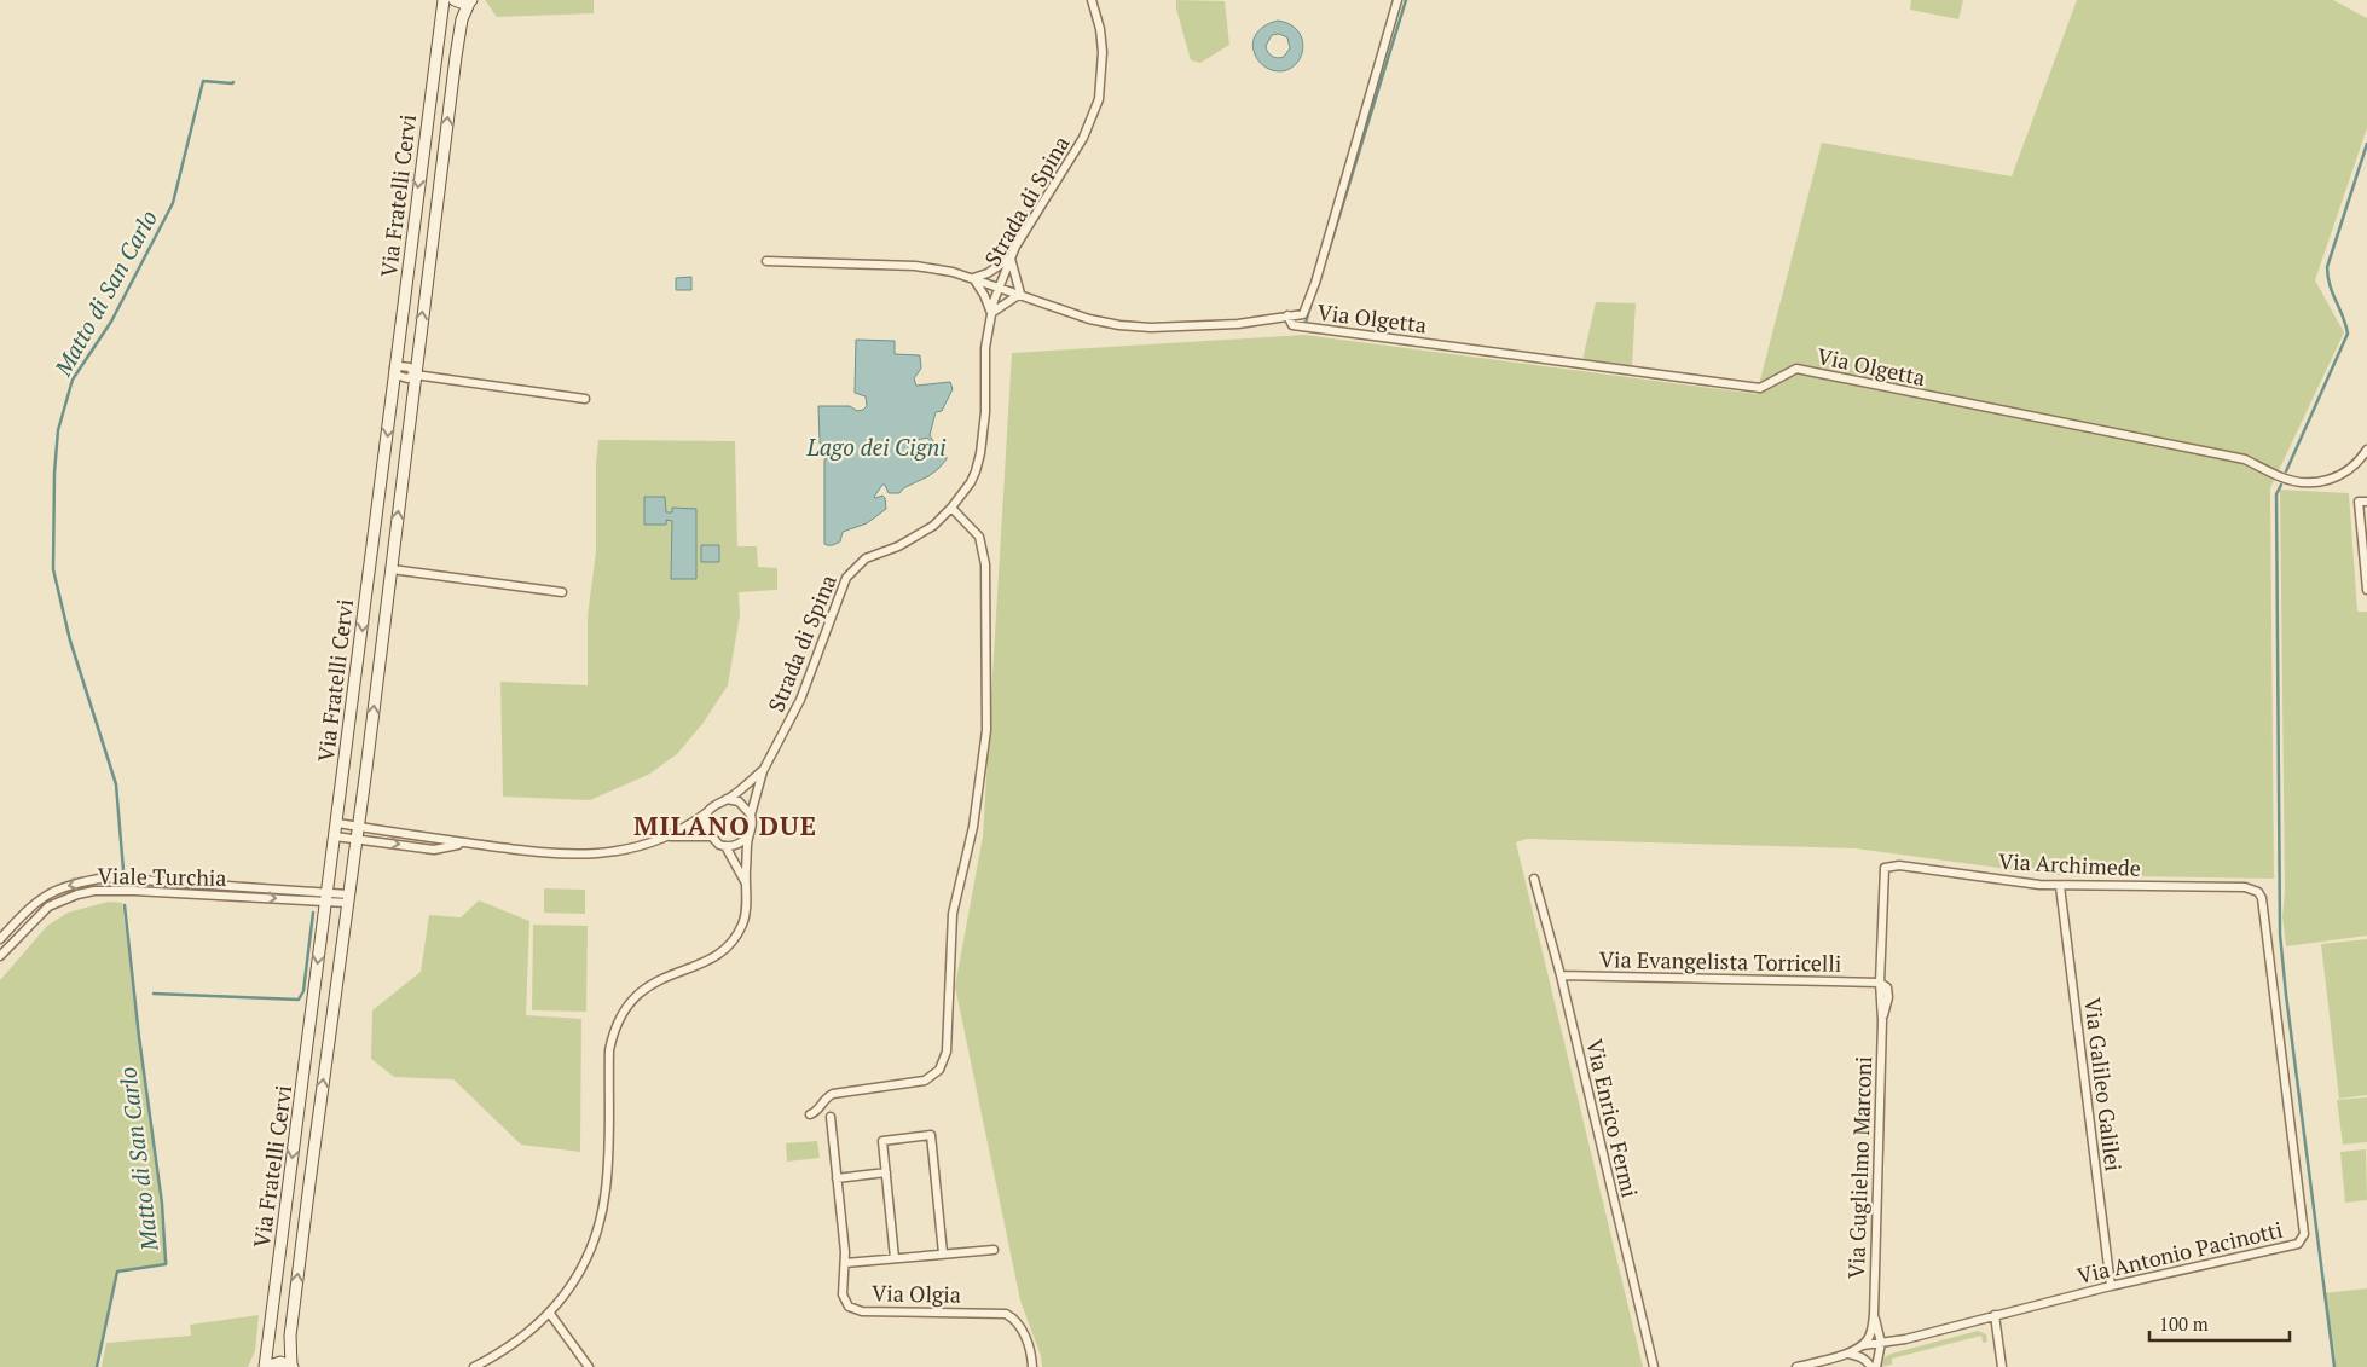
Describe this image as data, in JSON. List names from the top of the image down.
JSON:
{
  "streets": {
    "street": [
      "Via Fratelli Cervi",
      "Strada di Spina",
      "Via Olgetta",
      "Via Archimede",
      "Viale Turchia",
      "Via Evangelista Torricelli",
      "Via Galileo Galilei",
      "Via Enrico Fermi",
      "Via Guglielmo Marconi",
      "Via Antonio Pacinotti",
      "Via Olgia"
    ]
  },
  "crossings": [
    ["Via Fratelli Cervi", "Viale Turchia"],
    ["Via Archimede", "Via Galileo Galilei"],
    ["Via Archimede", "Via Guglielmo Marconi"],
    ["Via Archimede", "Via Antonio Pacinotti"],
    ["Via Evangelista Torricelli", "Via Enrico Fermi"],
    ["Via Evangelista Torricelli", "Via Guglielmo Marconi"],
    ["Via Galileo Galilei", "Via Antonio Pacinotti"],
    ["Via Guglielmo Marconi", "Via Antonio Pacinotti"]
  ],
  "districts": ["MILANO DUE"],
  "water": ["Matto di San Carlo", "Lago dei Cigni"],
  "scale_bar": "100 m"
}
